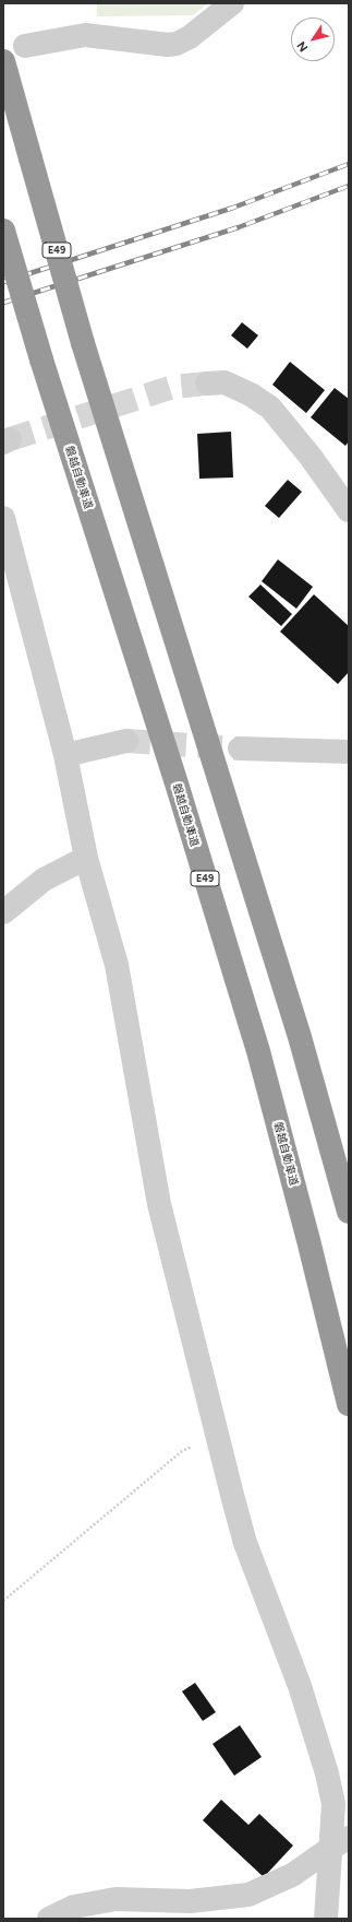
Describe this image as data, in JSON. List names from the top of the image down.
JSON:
{
  "streets": {
    "highway": ["E49", "磐越自動車道"]
  },
  "north": "bottom left"
}
